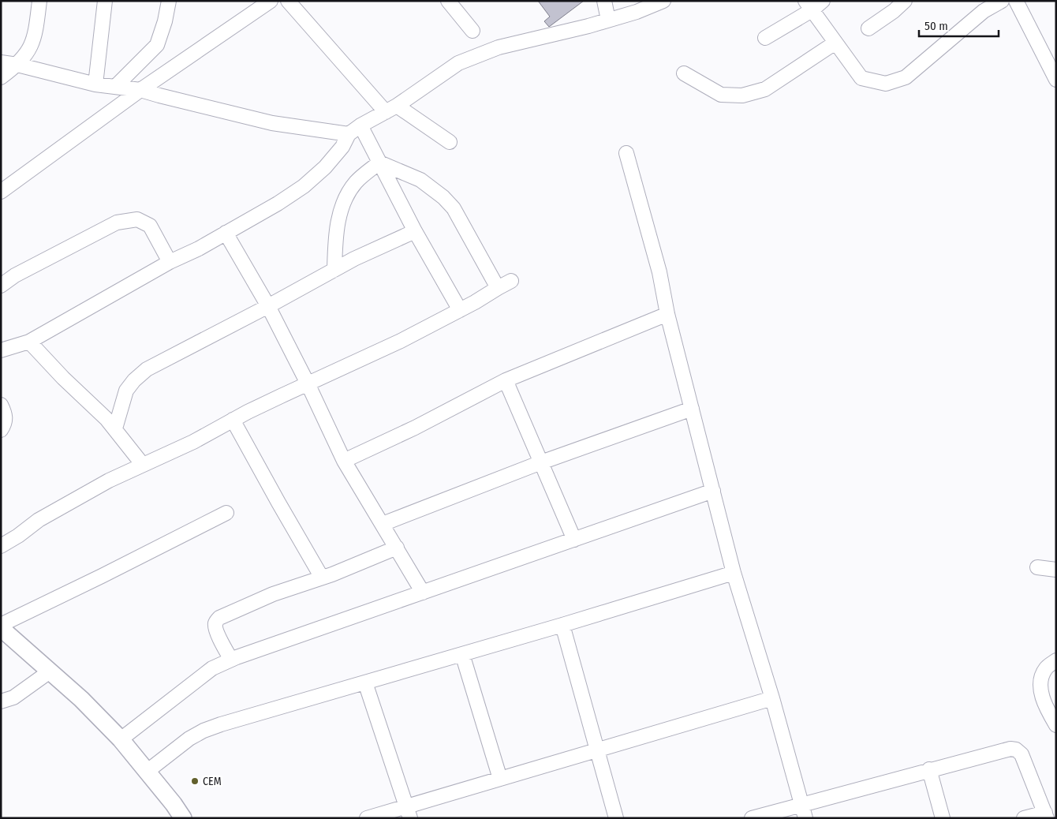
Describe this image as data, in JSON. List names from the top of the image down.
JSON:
{
  "places": ["CEM"],
  "scale_bar": "50 m"
}
